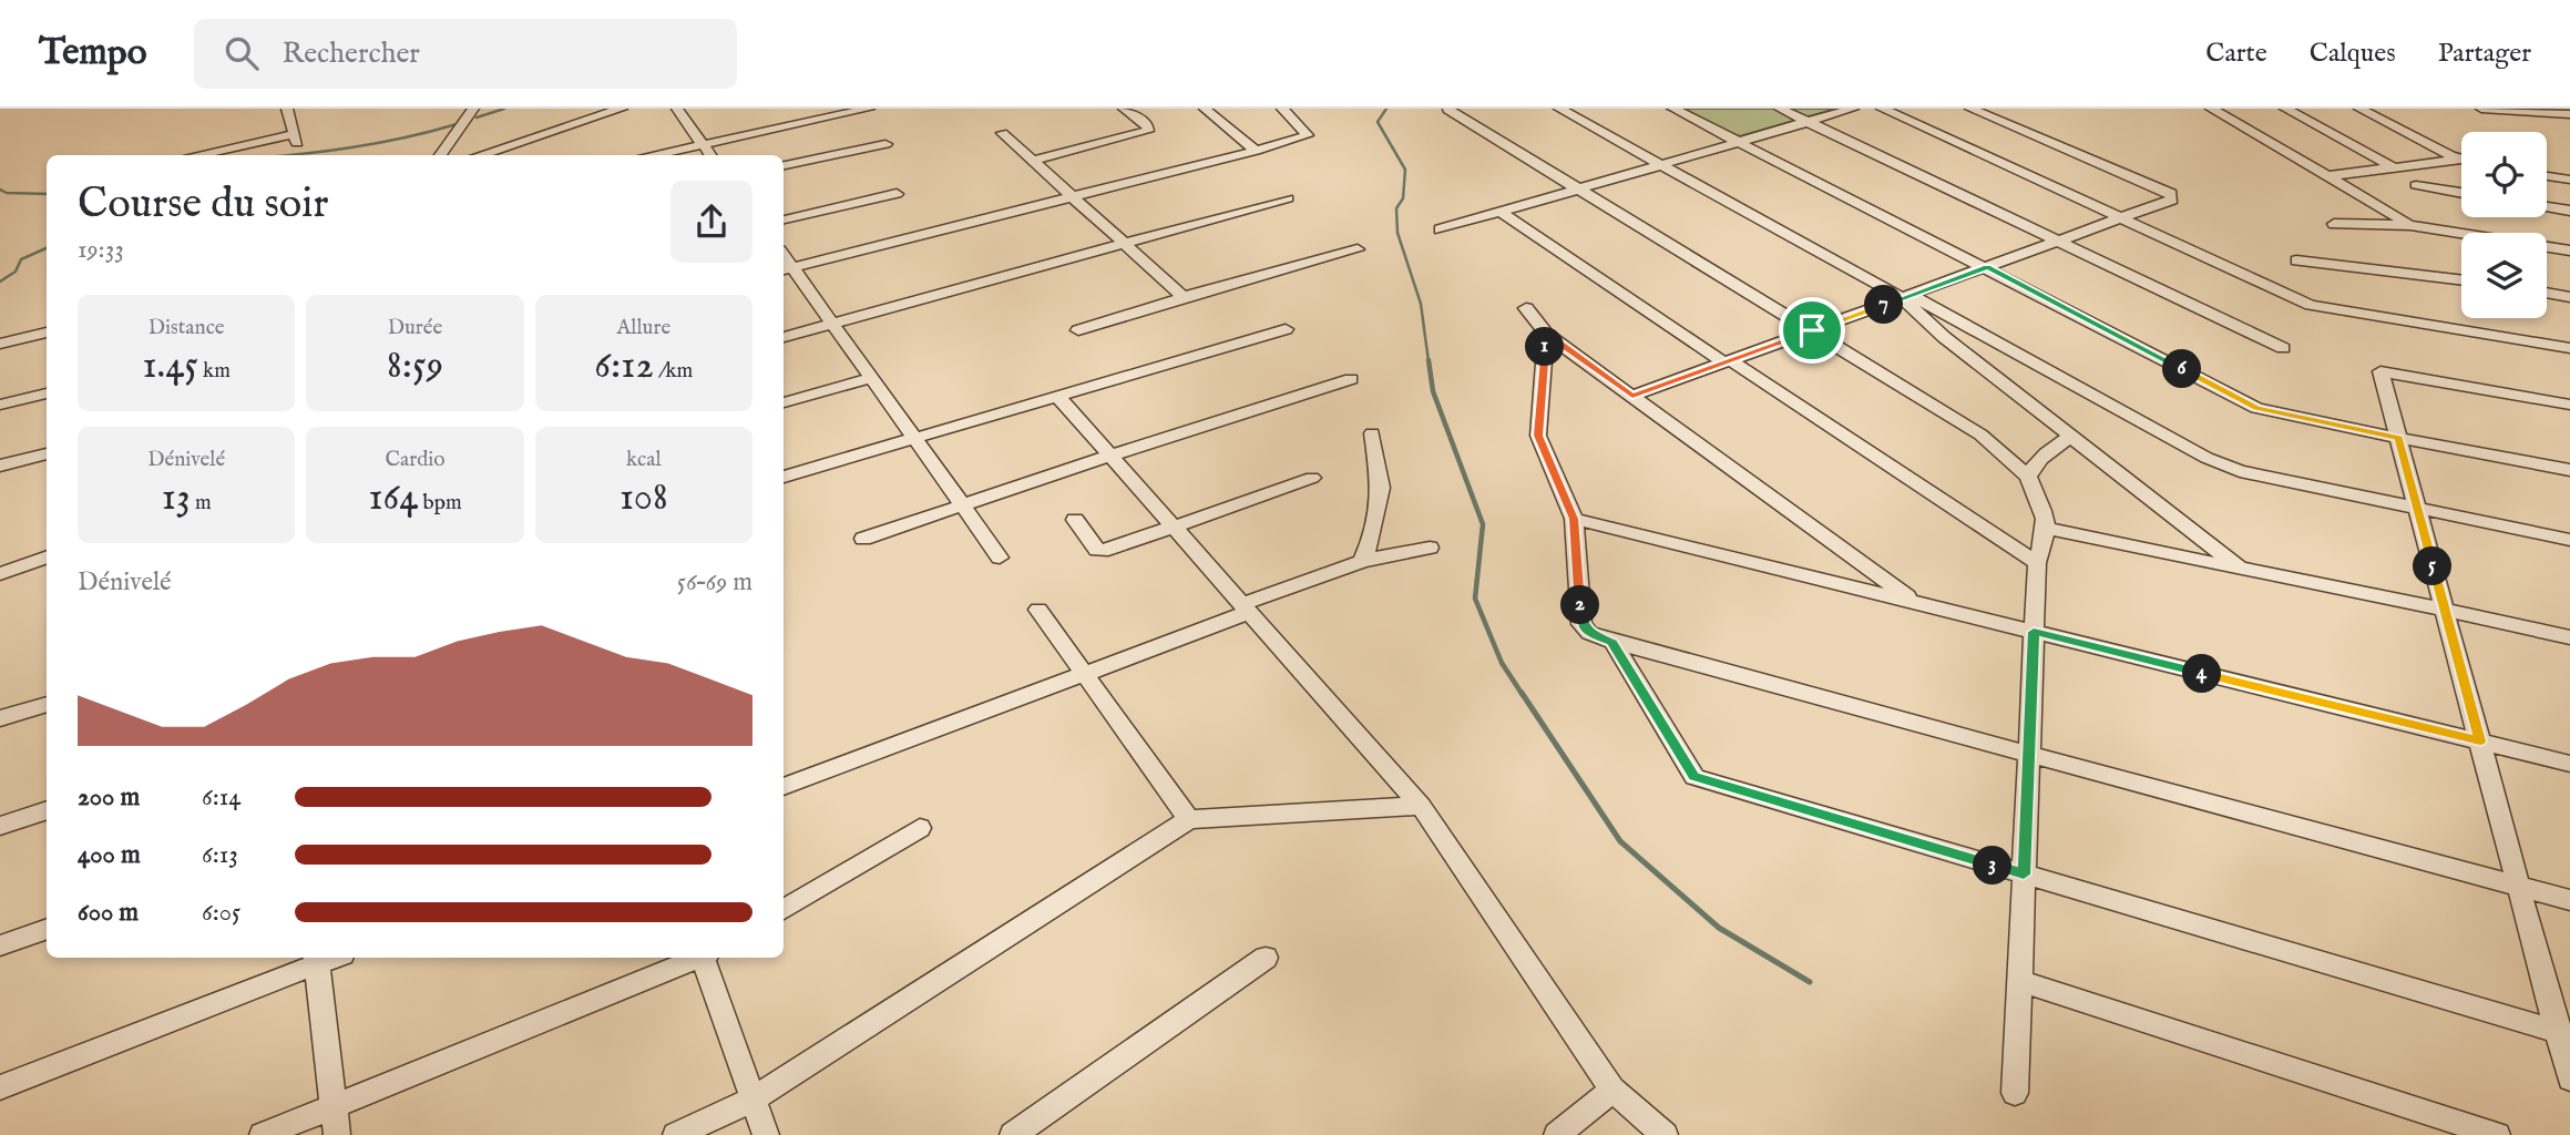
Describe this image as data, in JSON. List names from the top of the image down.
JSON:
{
  "page": {
    "header": "Tempo",
    "search": "Rechercher",
    "nav": ["Carte", "Calques", "Partager"],
    "heading": ["Course du soir", "19:33"],
    "pins": [
      "7",
      "1",
      "6",
      "5",
      "2",
      "4",
      "3"
    ],
    "stats": [
      ["Distance", "1.45 km"],
      ["Durée", "8:59"],
      ["Allure", "6:12 /km"],
      ["Dénivelé", "13 m"],
      ["Cardio", "164 bpm"],
      ["kcal", "108"]
    ],
    "chart": ["Dénivelé", "56–69 m"],
    "list": [
      {
        "name": "200 m",
        "note": "6:14"
      },
      {
        "name": "400 m",
        "note": "6:13"
      },
      {
        "name": "600 m",
        "note": "6:05"
      }
    ]
  }
}
